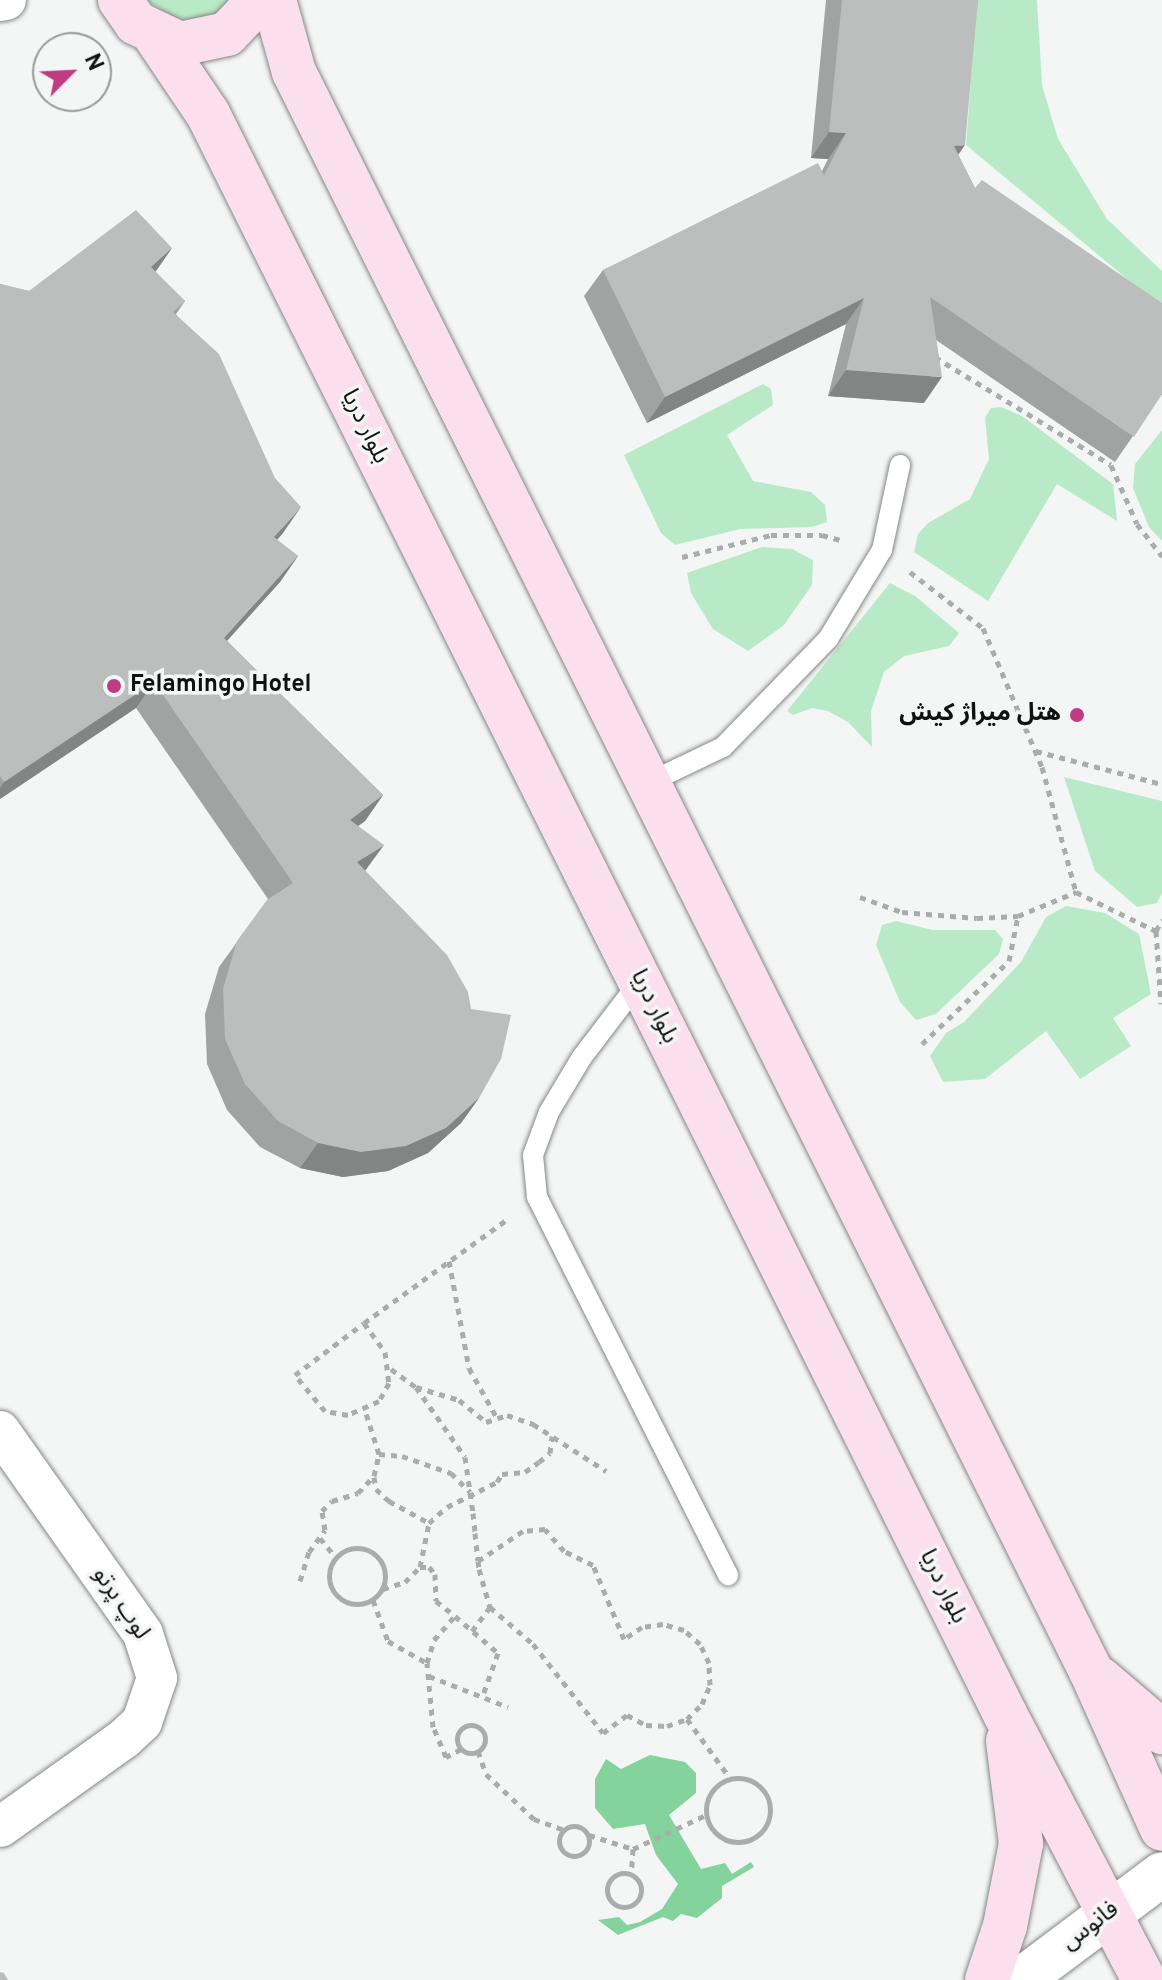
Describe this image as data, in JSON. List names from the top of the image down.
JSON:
{
  "streets": {
    "main road": ["بلوار دریا"],
    "street": ["لوپ پرتو", "فانوس"]
  },
  "crossings": [
    ["بلوار دریا", "فانوس"]
  ],
  "places": ["Felamingo Hotel", "هتل میراژ کیش"],
  "north": "top right"
}
